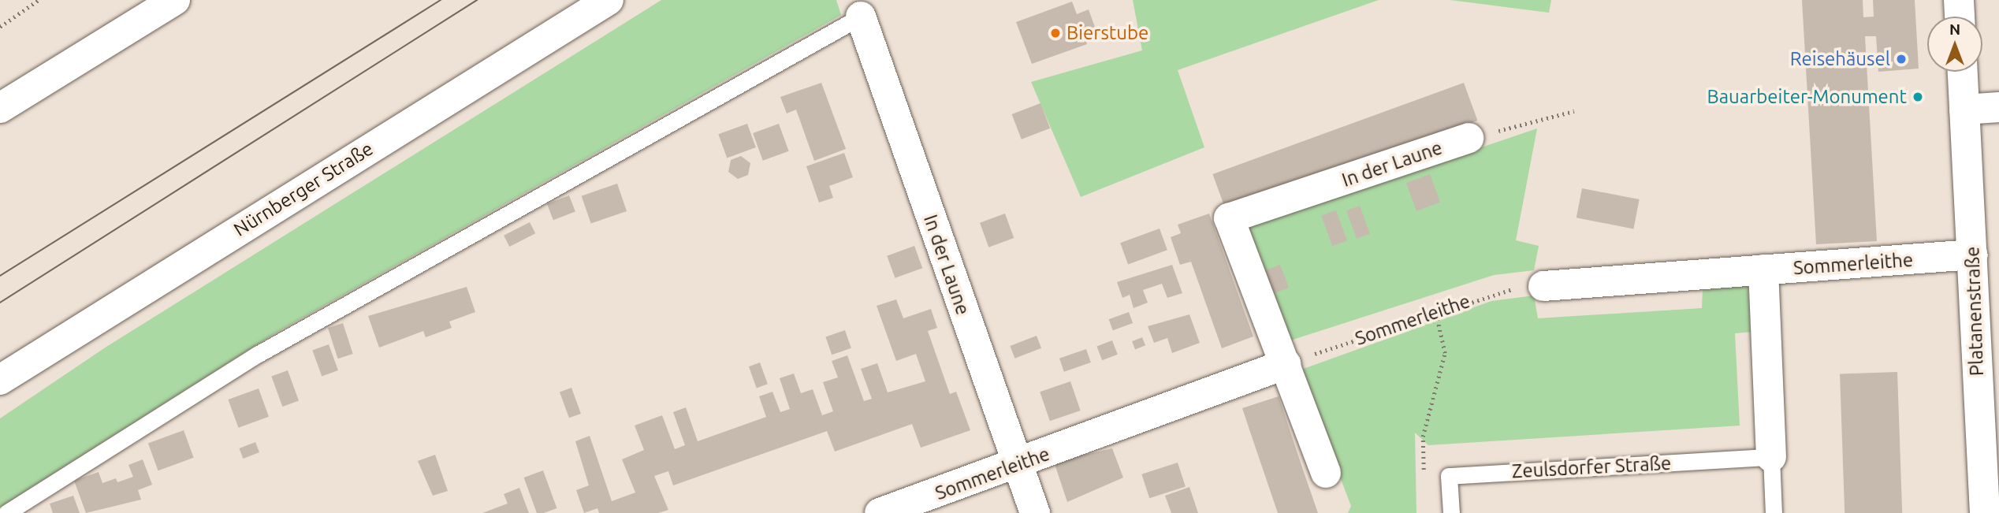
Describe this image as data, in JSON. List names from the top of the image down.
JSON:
{
  "streets": {
    "street": [
      "In der Laune",
      "Nürnberger Straße",
      "Sommerleithe",
      "Platanenstraße"
    ],
    "lane": ["Zeulsdorfer Straße"]
  },
  "crossings": [
    ["In der Laune", "Sommerleithe"],
    ["Sommerleithe", "Platanenstraße"]
  ],
  "places": ["Bierstube", "Reisehäusel", "Bauarbeiter-Monument"],
  "north": "top"
}
